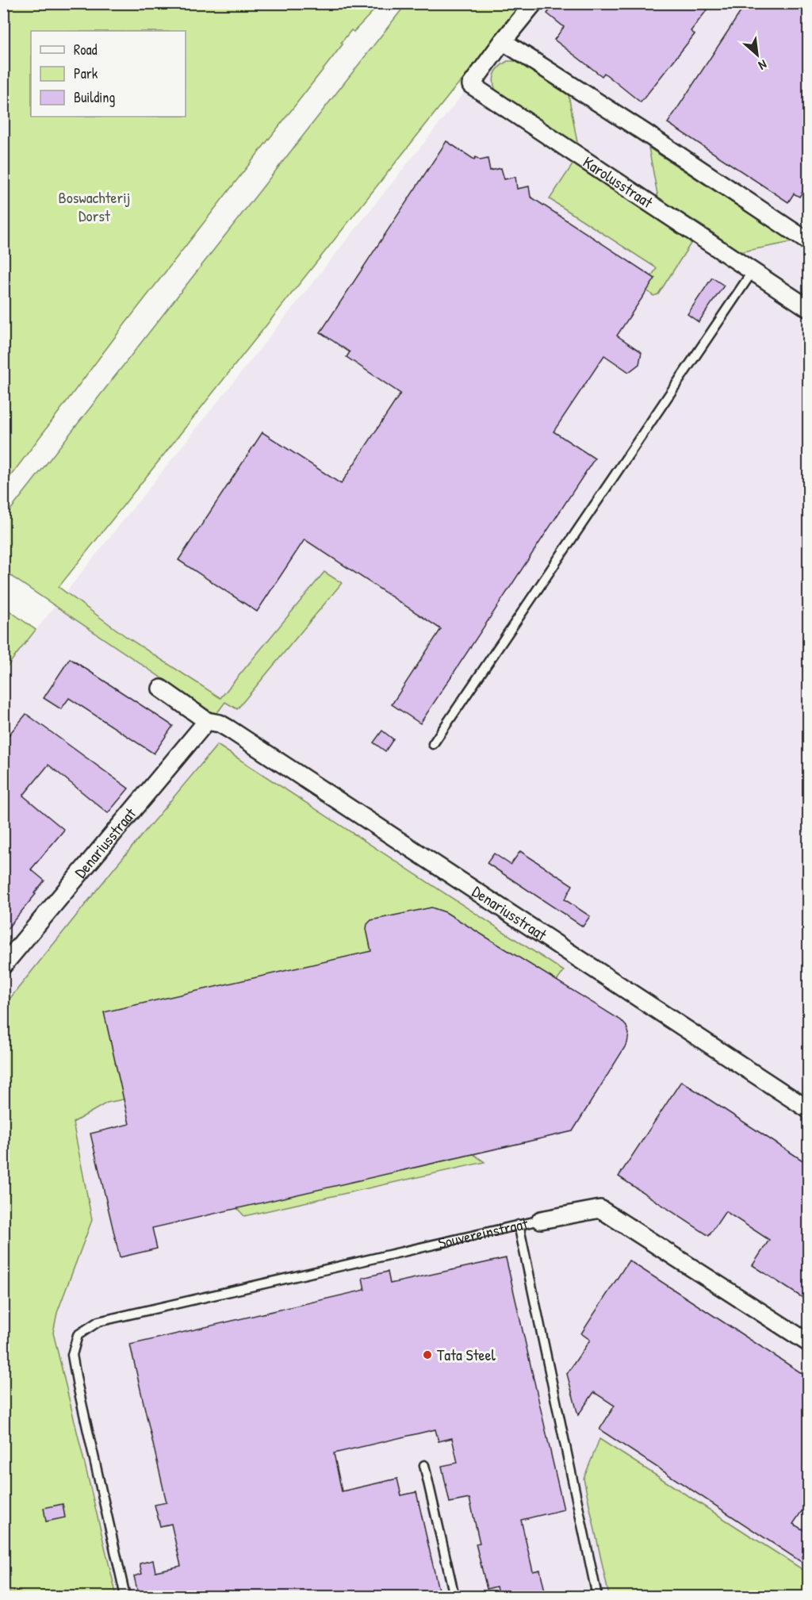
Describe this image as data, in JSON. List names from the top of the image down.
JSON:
{
  "streets": {
    "street": ["Karolusstraat", "Denariusstraat", "Souvereinstraat"]
  },
  "parks": ["Boswachterij Dorst"],
  "places": ["Tata Steel"],
  "legend": ["Road", "Park", "Building"],
  "north": "bottom right"
}
